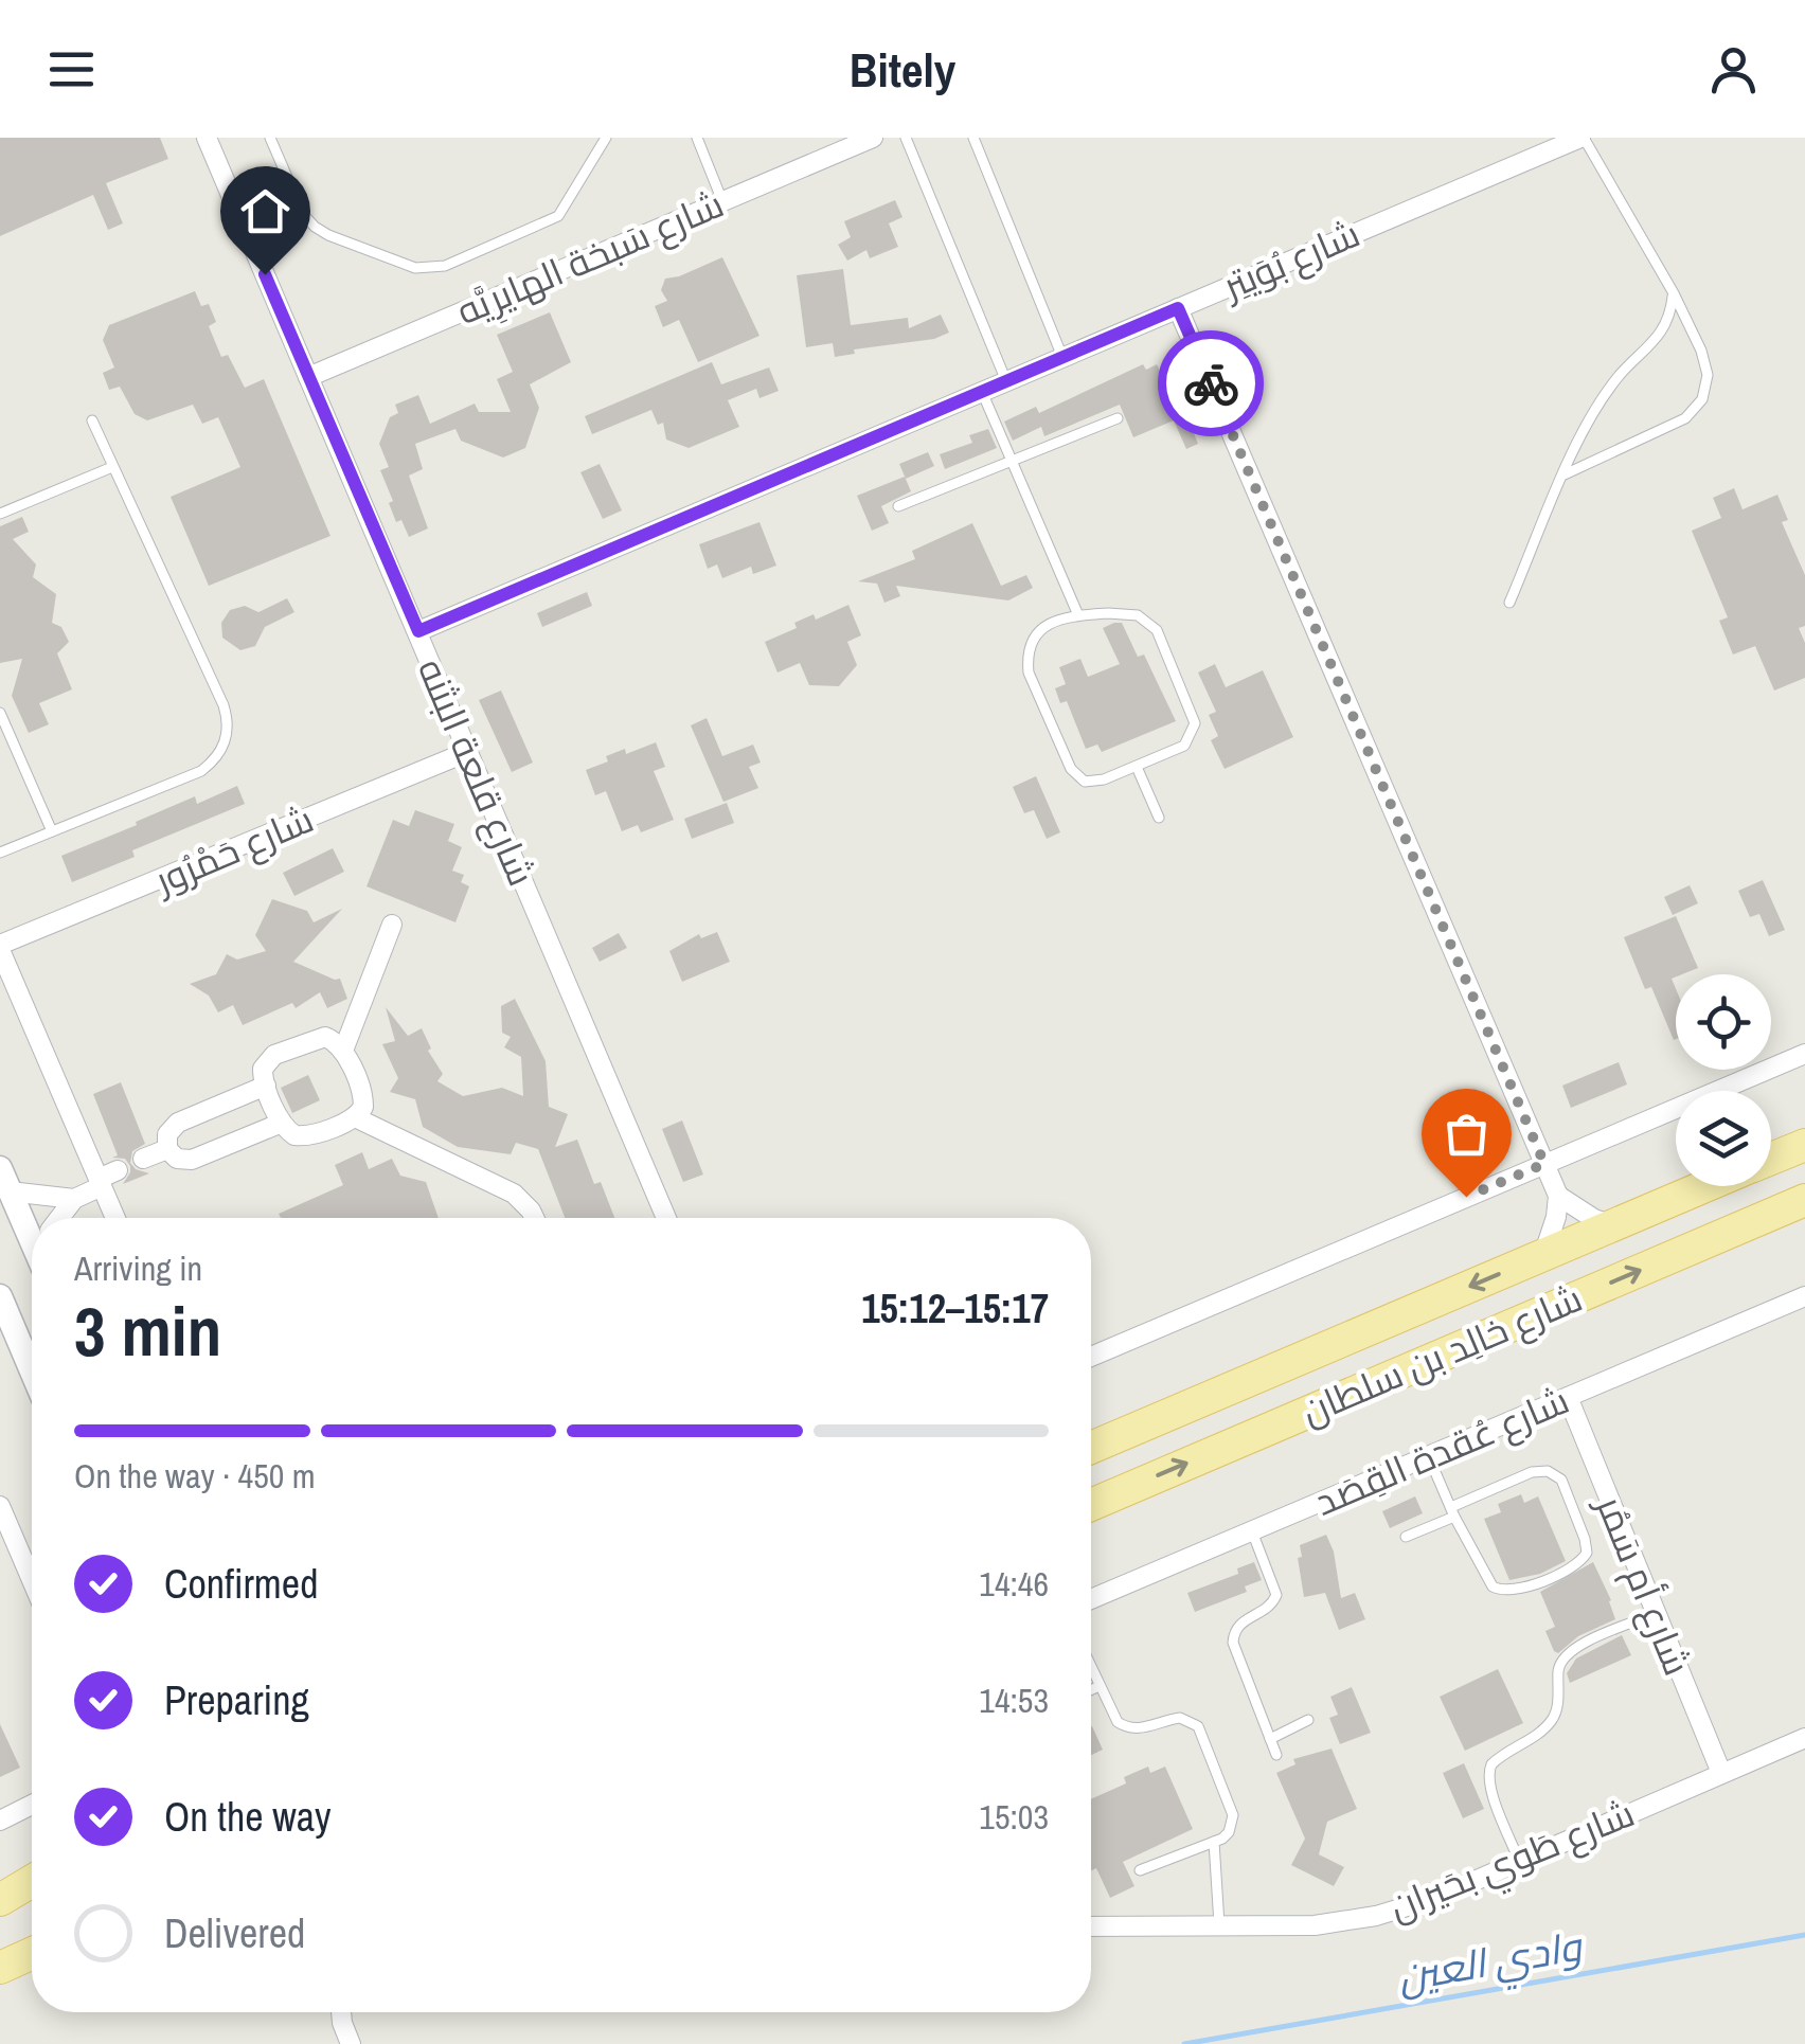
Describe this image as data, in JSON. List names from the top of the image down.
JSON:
{
  "streets": {
    "main road": ["شارع خالِد بن سلطان"],
    "street": [
      "شارع سَبخة الهايرِيَّه",
      "شارع بُوَيتِر",
      "شارع قلعة البثنه",
      "شارع حَمْرُور",
      "شارع عُقدة القِصَد",
      "شارع أم سَمُر",
      "شارع طَوي بحَيران"
    ]
  },
  "crossings": [
    ["شارع سَبخة الهايرِيَّه", "شارع قلعة البثنه"],
    ["شارع بُوَيتِر", "شارع قلعة البثنه"],
    ["شارع قلعة البثنه", "شارع حَمْرُور"],
    ["شارع عُقدة القِصَد", "شارع أم سَمُر"],
    ["شارع أم سَمُر", "شارع طَوي بحَيران"]
  ],
  "water": ["وادي العين"],
  "page": {
    "header": "Bitely",
    "heading": ["3 min", "Arriving in", "15:12–15:17"],
    "bar": "On the way · 450 m",
    "list": [
      ["Confirmed", "14:46"],
      ["Preparing", "14:53"],
      ["On the way", "15:03"],
      "Delivered"
    ]
  }
}
